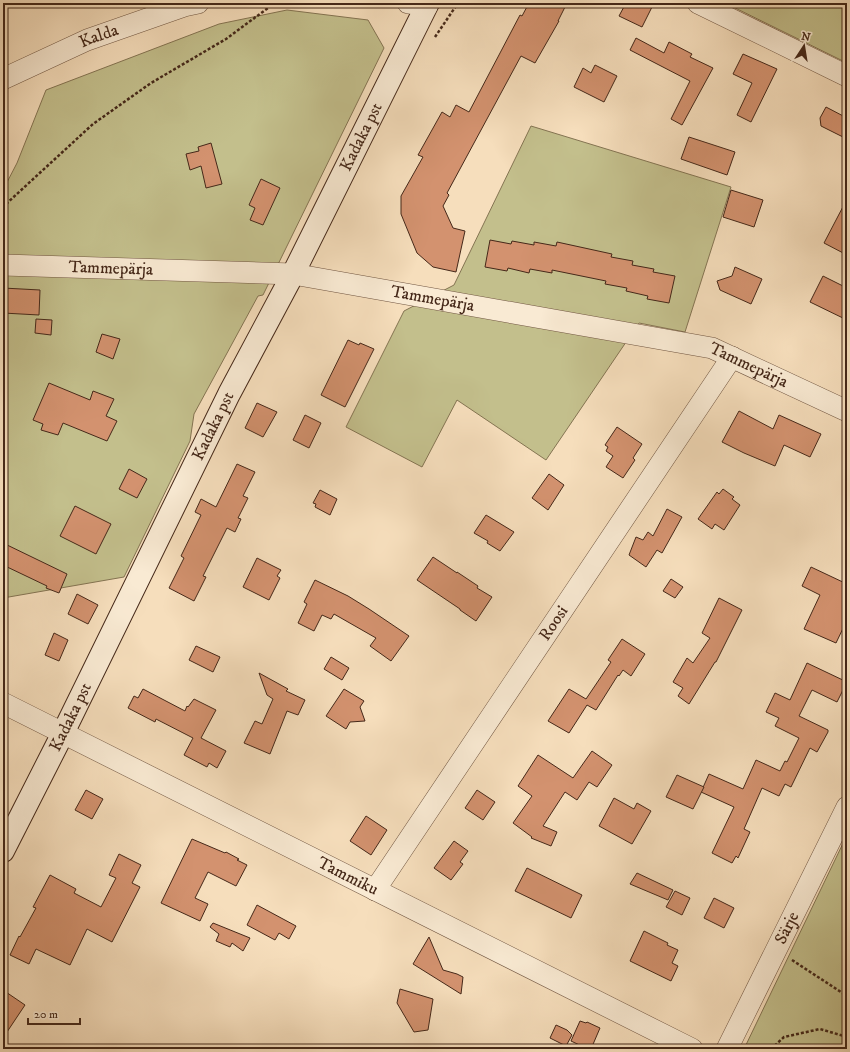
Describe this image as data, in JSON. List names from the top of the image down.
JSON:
{
  "streets": {
    "main road": ["Kadaka pst"],
    "street": [
      "Kalda",
      "Tammepärja",
      "Roosi",
      "Tammiku",
      "Särje"
    ]
  },
  "crossings": [
    ["Kadaka pst", "Tammepärja"],
    ["Kadaka pst", "Tammiku"],
    ["Tammepärja", "Roosi"],
    ["Roosi", "Tammiku"]
  ],
  "scale_bar": "20 m",
  "north": "top"
}
